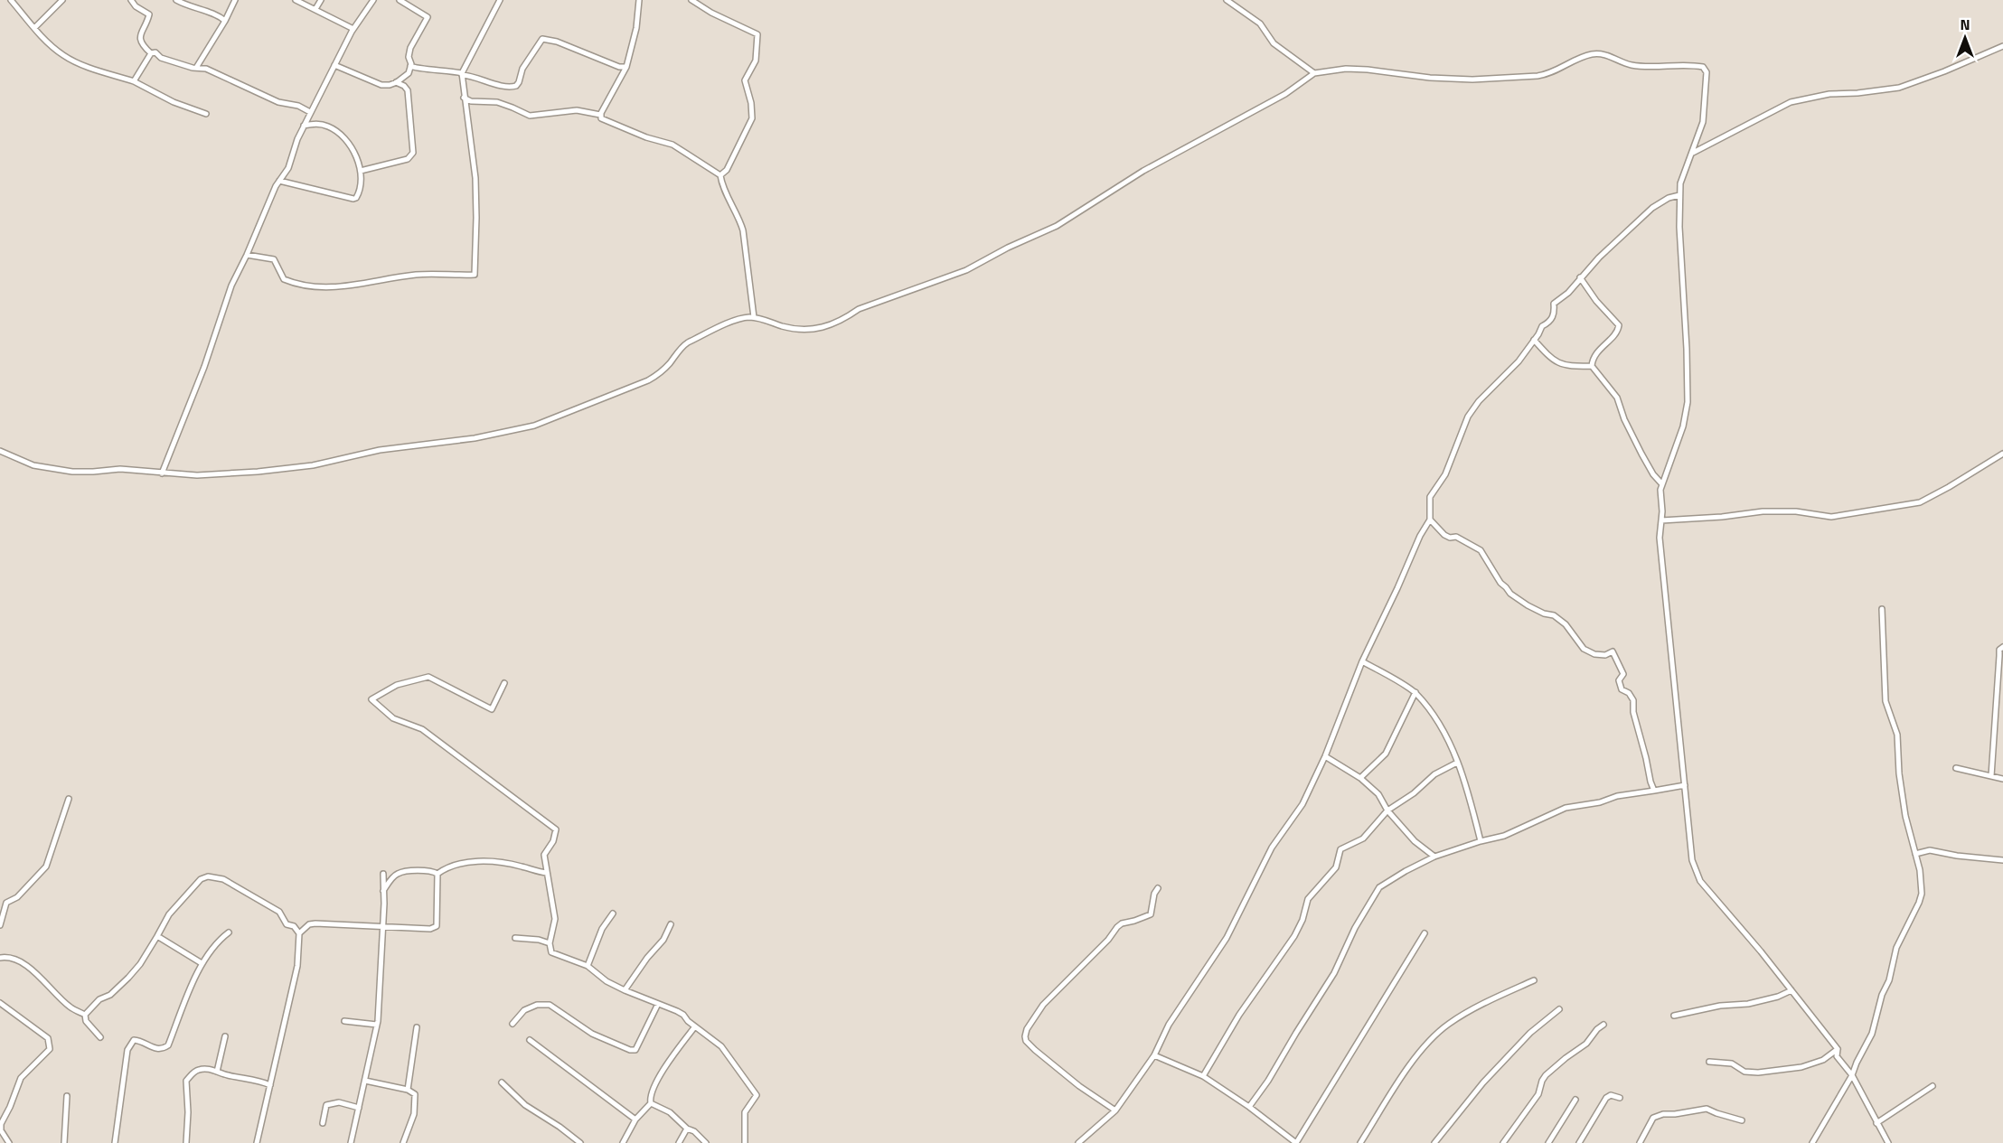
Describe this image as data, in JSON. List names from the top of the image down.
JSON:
{
  "north": "top"
}
